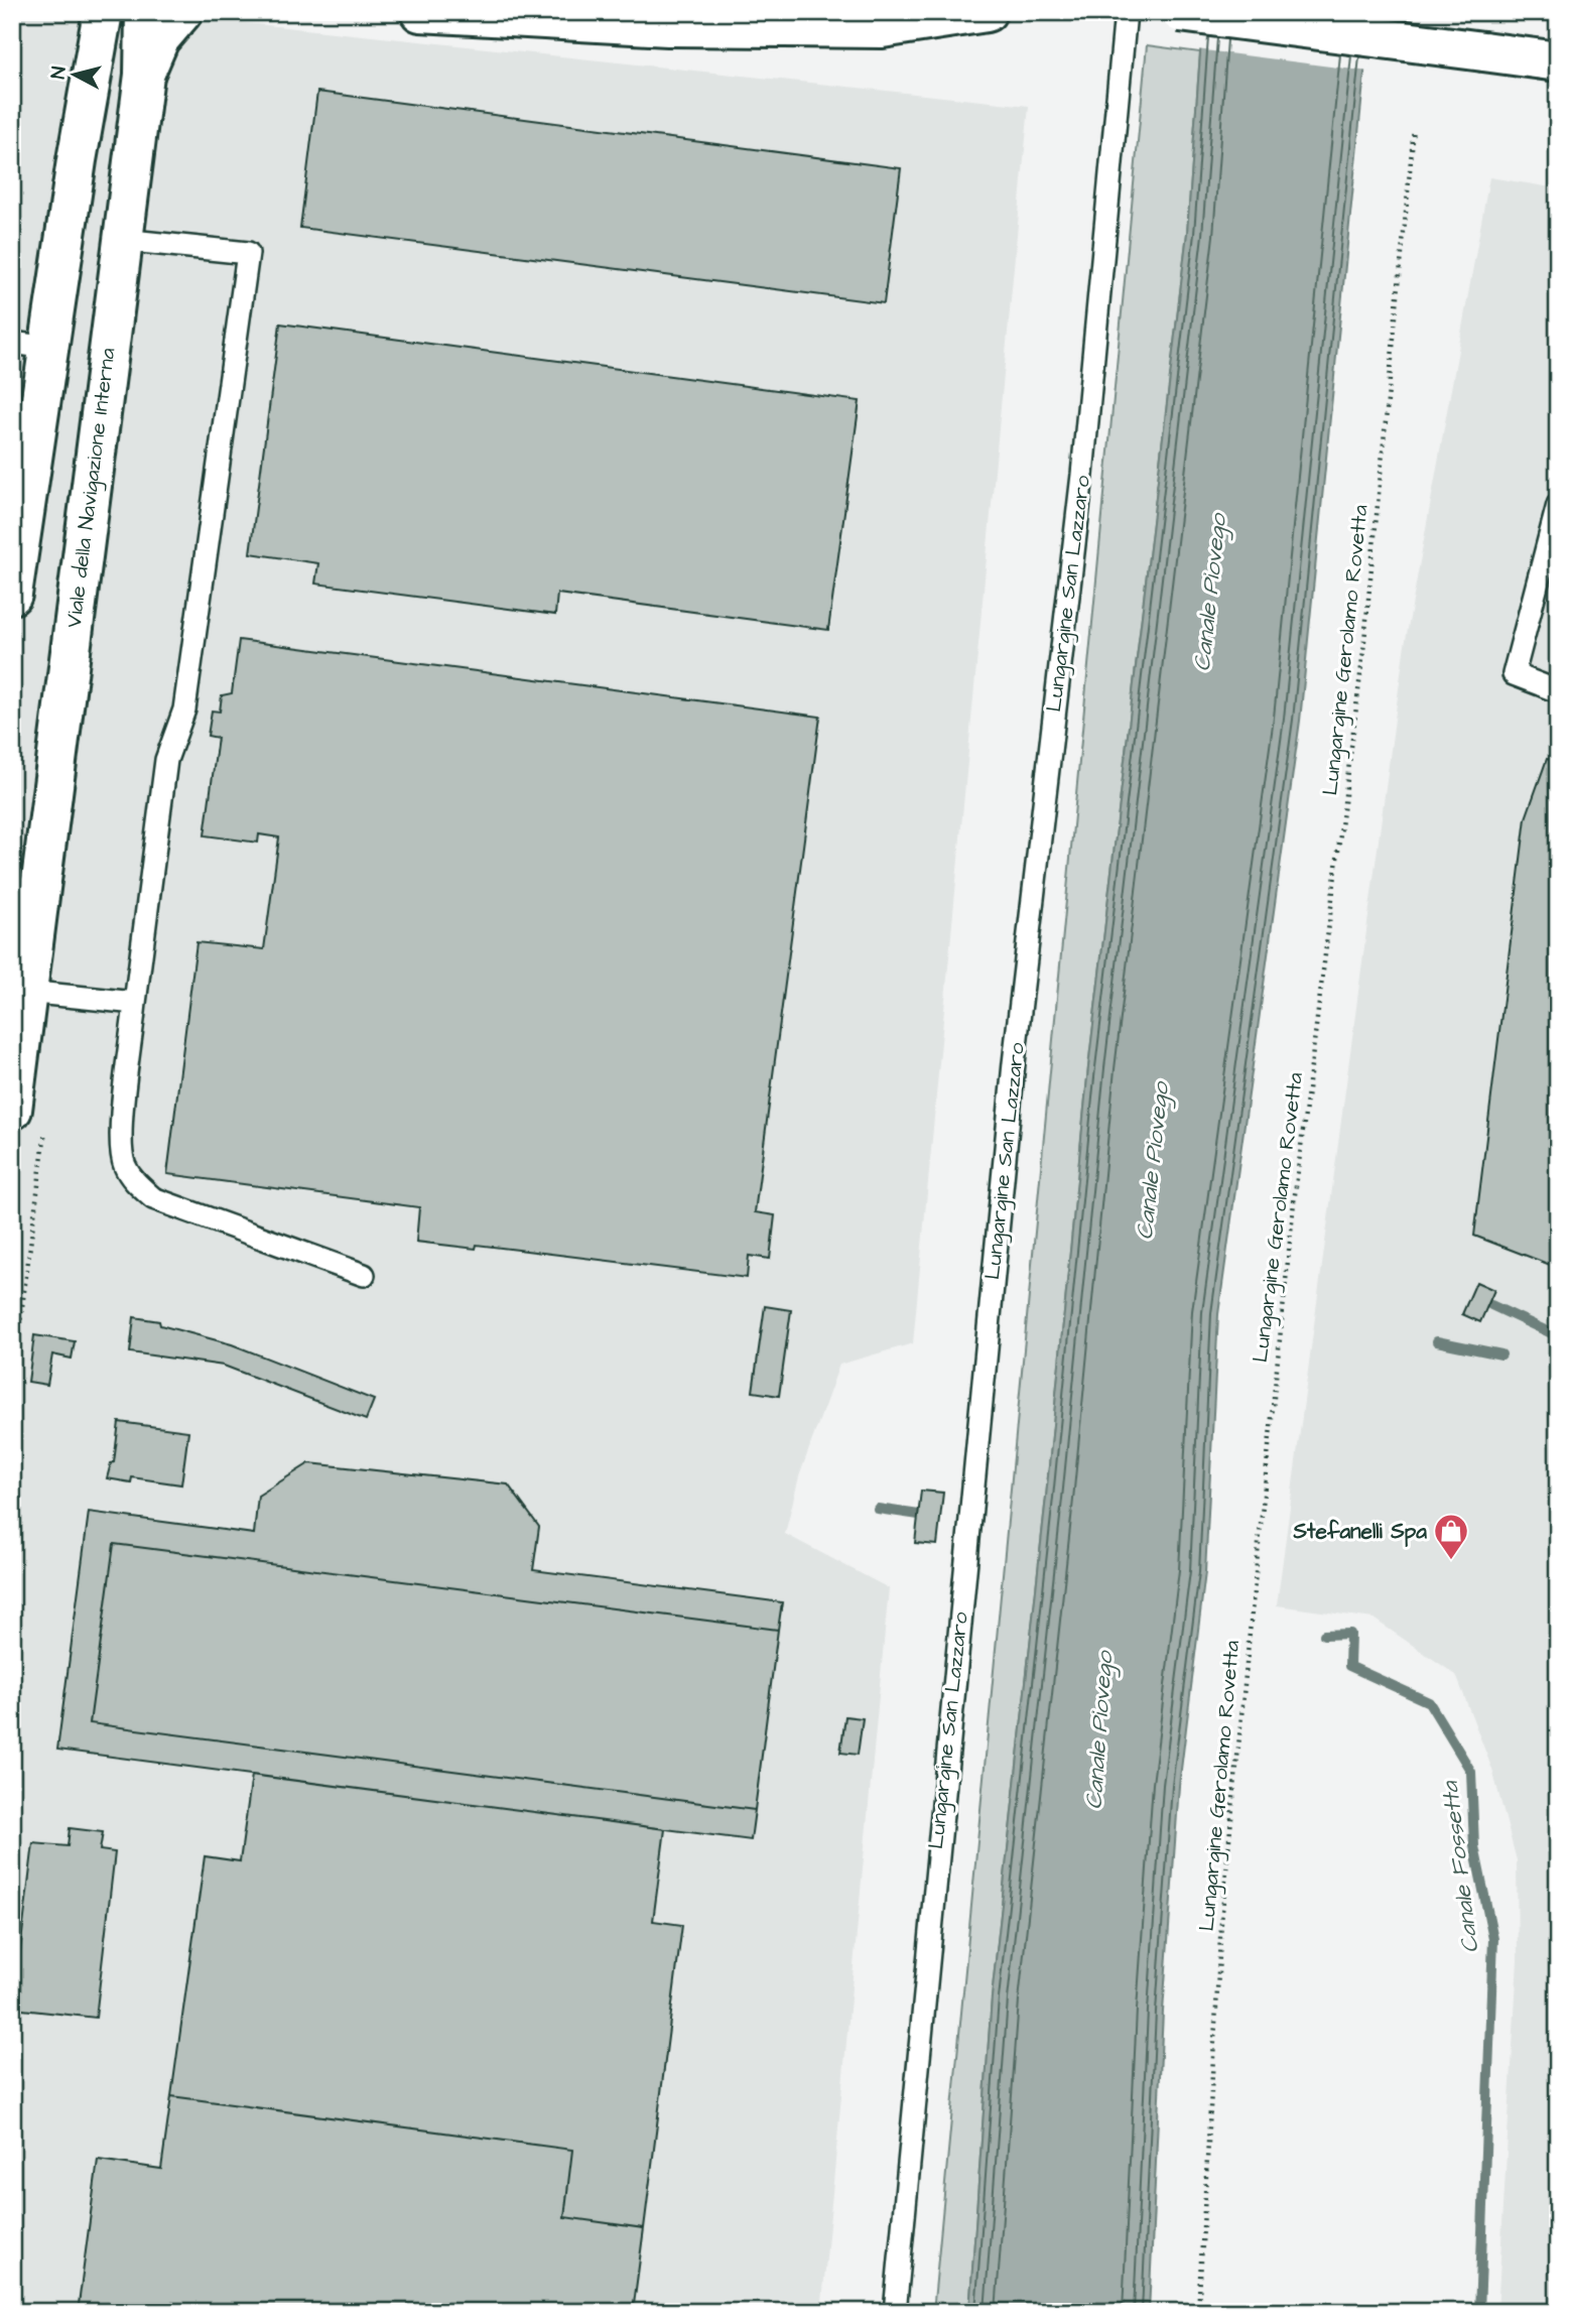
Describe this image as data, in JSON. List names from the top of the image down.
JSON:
{
  "streets": {
    "main road": ["Viale della Navigazione Interna"],
    "lane": ["Lungargine San Lazzaro"],
    "path": ["Lungargine Gerolamo Rovetta"]
  },
  "water": ["Canale Piovego", "Canale Fossetta"],
  "places": {
    "shop": ["Stefanelli Spa"]
  },
  "north": "left"
}
